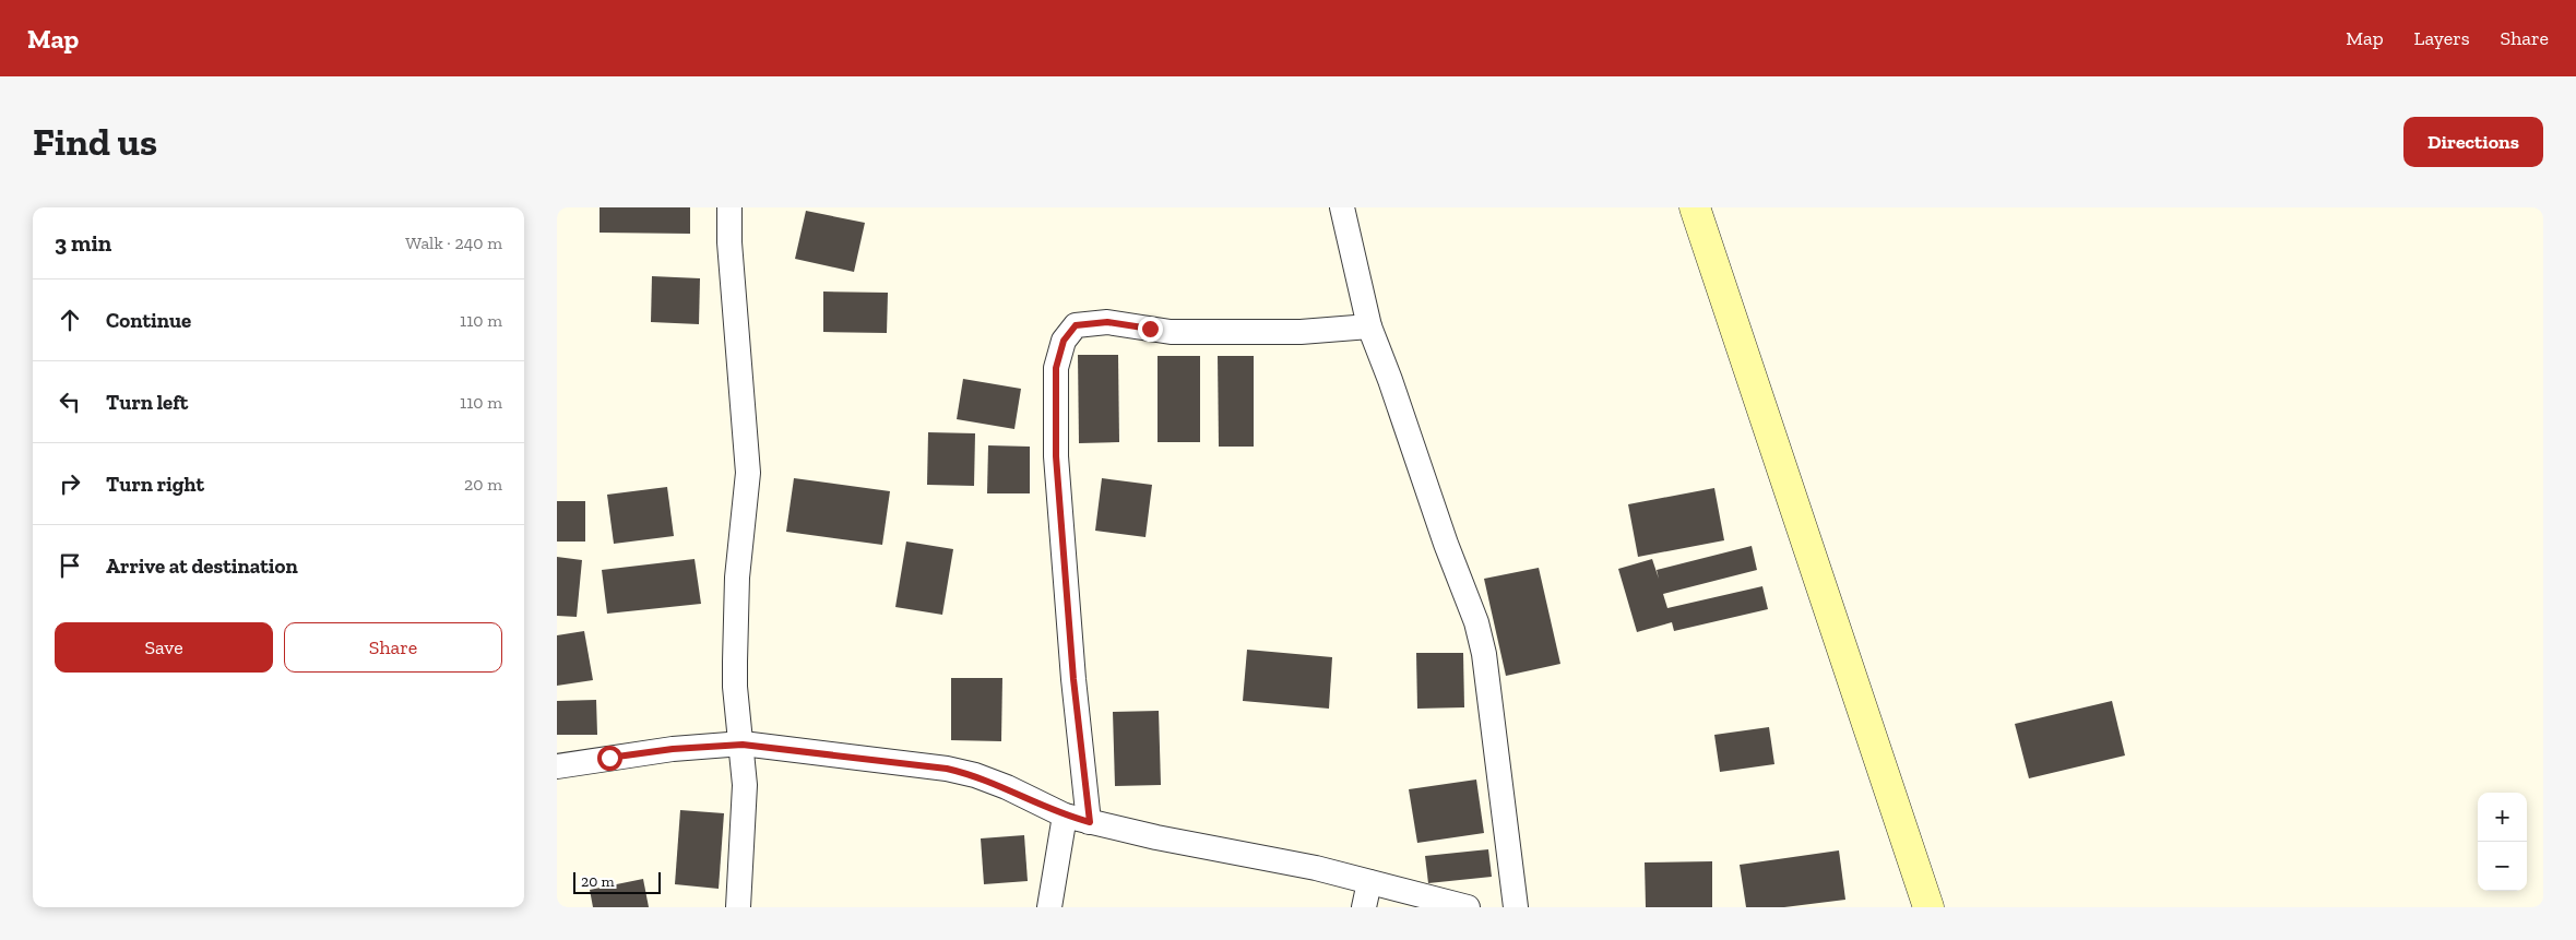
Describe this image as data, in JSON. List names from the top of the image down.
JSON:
{
  "scale_bar": "20 m",
  "page": {
    "header": "Map",
    "nav": ["Map", "Layers", "Share"],
    "buttons": [
      "Directions",
      ["Save", "Share"]
    ],
    "title": "Find us",
    "heading": ["3 min", "Walk · 240 m"],
    "list": [
      ["Continue", "110 m"],
      ["Turn left", "110 m"],
      ["Turn right", "20 m"],
      "Arrive at destination"
    ],
    "map_buttons": ["+", "−"],
    "scale": "20 m"
  }
}
